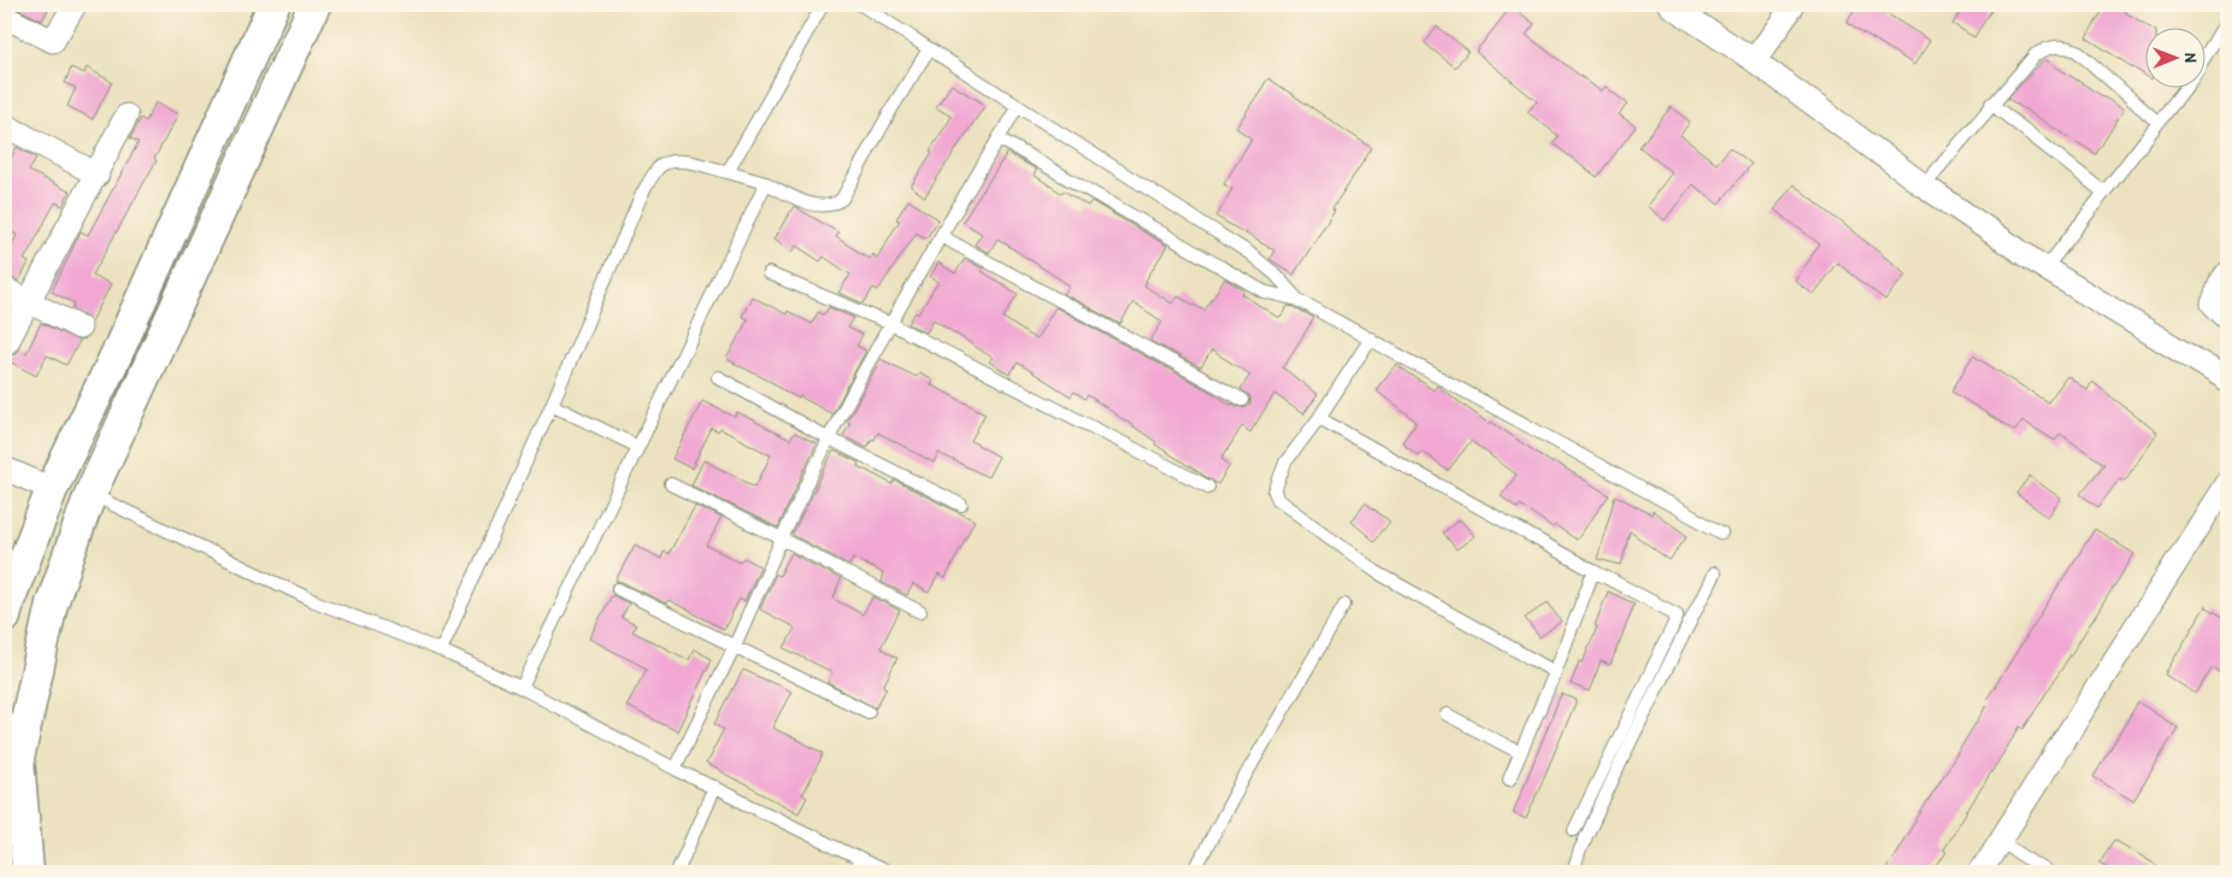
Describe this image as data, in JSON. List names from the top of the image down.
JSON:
{
  "north": "right"
}
